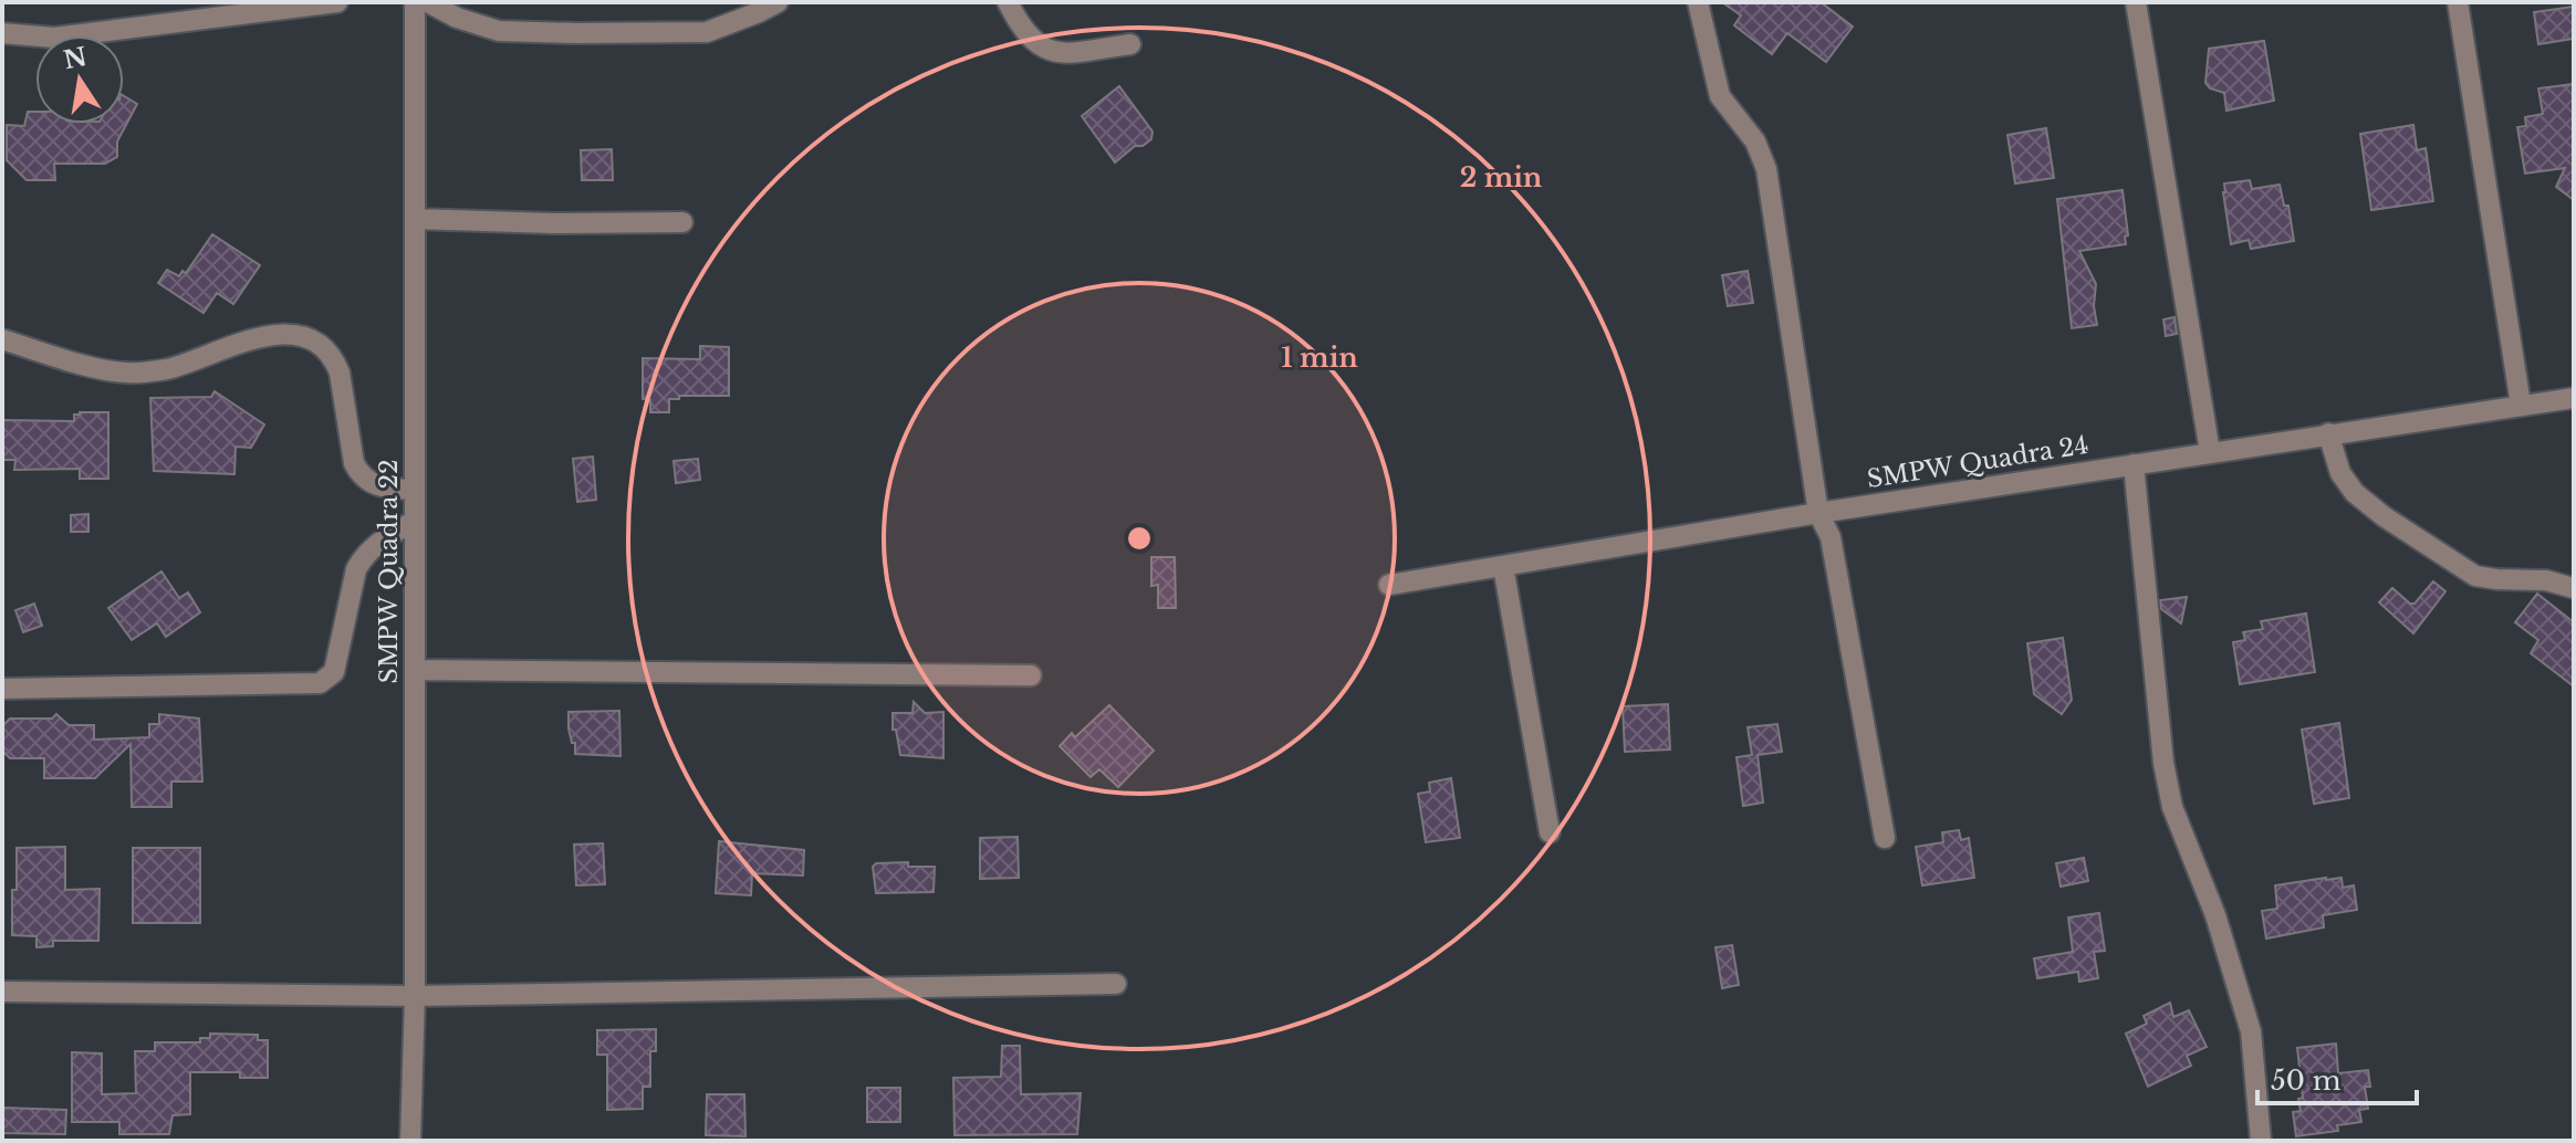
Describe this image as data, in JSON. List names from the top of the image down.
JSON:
{
  "streets": {
    "street": ["SMPW Quadra 24", "SMPW Quadra 22"]
  },
  "scale_bar": "50 m",
  "north": "top",
  "rings": ["2 min", "1 min"]
}
